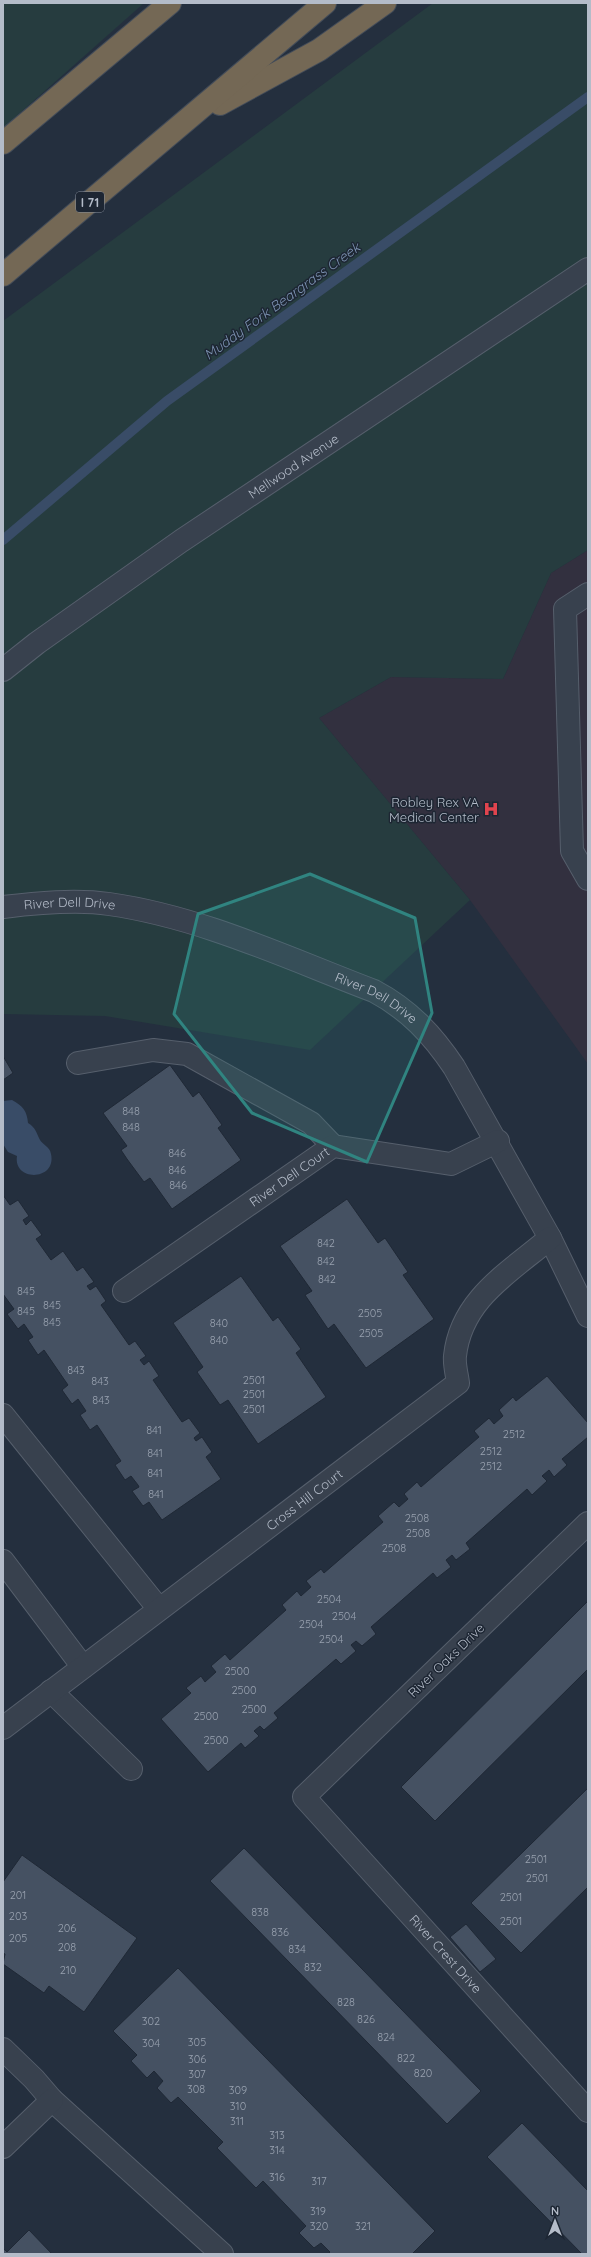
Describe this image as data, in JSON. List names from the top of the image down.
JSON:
{
  "streets": {
    "highway": ["I 71"],
    "street": [
      "Mellwood Avenue",
      "River Dell Drive",
      "River Dell Court",
      "Cross Hill Court",
      "River Oaks Drive",
      "River Crest Drive"
    ]
  },
  "crossings": [
    ["River Dell Drive", "River Dell Court"],
    ["River Dell Drive", "Cross Hill Court"],
    ["River Oaks Drive", "River Crest Drive"]
  ],
  "water": ["Muddy Fork Beargrass Creek"],
  "places": {
    "hospital": ["Robley Rex VA Medical Center"]
  },
  "house_numbers": [
    "848",
    "848",
    "846",
    "846",
    "846",
    "842",
    "842",
    "842",
    "845",
    "845",
    "845",
    "2505",
    "845",
    "840",
    "2505",
    "840",
    "843",
    "2501",
    "843",
    "2501",
    "843",
    "2501",
    "841",
    "2512",
    "2512",
    "841",
    "2512",
    "841",
    "841",
    "2508",
    "2508",
    "2508",
    "2504",
    "2504",
    "2504",
    "2504",
    "2500",
    "2500",
    "2500",
    "2500",
    "2500",
    "2501",
    "2501",
    "201",
    "2501",
    "838",
    "203",
    "2501",
    "206",
    "836",
    "205",
    "208",
    "834",
    "832",
    "210",
    "828",
    "826",
    "302",
    "824",
    "305",
    "304",
    "822",
    "306",
    "820",
    "307",
    "308",
    "309",
    "310",
    "311",
    "313",
    "314",
    "316",
    "317",
    "319",
    "320",
    "321"
  ],
  "north": "top"
}
